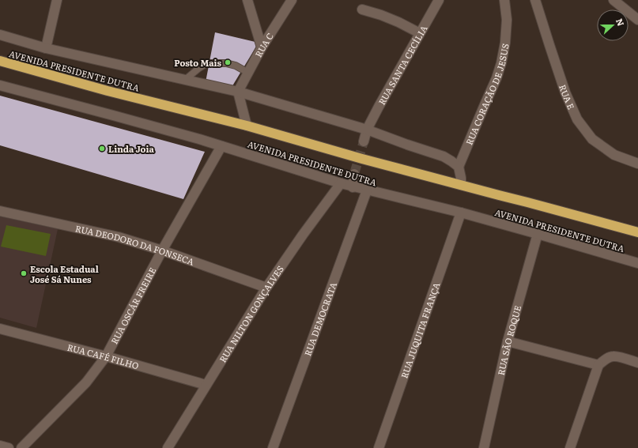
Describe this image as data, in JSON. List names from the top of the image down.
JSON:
{
  "streets": {
    "highway": ["AVENIDA PRESIDENTE DUTRA"],
    "street": [
      "RUA C",
      "RUA SANTA CECÍLIA",
      "RUA CORAÇÃO DE JESUS",
      "RUA E",
      "RUA DEODORO DA FONSECA",
      "RUA OSCÁR FREIRE",
      "RUA NILTON GONÇALVES",
      "RUA DEMOCRATA",
      "RUA JUQUITA FRANÇA",
      "RUA SÃO ROQUE",
      "RUA CAFÉ FILHO"
    ]
  },
  "crossings": [
    ["RUA C", "AVENIDA PRESIDENTE DUTRA"],
    ["RUA SANTA CECÍLIA", "AVENIDA PRESIDENTE DUTRA"],
    ["AVENIDA PRESIDENTE DUTRA", "RUA CORAÇÃO DE JESUS"],
    ["AVENIDA PRESIDENTE DUTRA", "RUA OSCÁR FREIRE"],
    ["AVENIDA PRESIDENTE DUTRA", "RUA NILTON GONÇALVES"],
    ["AVENIDA PRESIDENTE DUTRA", "RUA DEMOCRATA"],
    ["AVENIDA PRESIDENTE DUTRA", "RUA JUQUITA FRANÇA"],
    ["AVENIDA PRESIDENTE DUTRA", "RUA SÃO ROQUE"],
    ["RUA DEODORO DA FONSECA", "RUA OSCÁR FREIRE"],
    ["RUA DEODORO DA FONSECA", "RUA NILTON GONÇALVES"],
    ["RUA OSCÁR FREIRE", "RUA CAFÉ FILHO"],
    ["RUA NILTON GONÇALVES", "RUA CAFÉ FILHO"]
  ],
  "places": ["Posto Mais", "Linda Joia", "Escola Estadual José Sá Nunes"],
  "north": "right"
}
